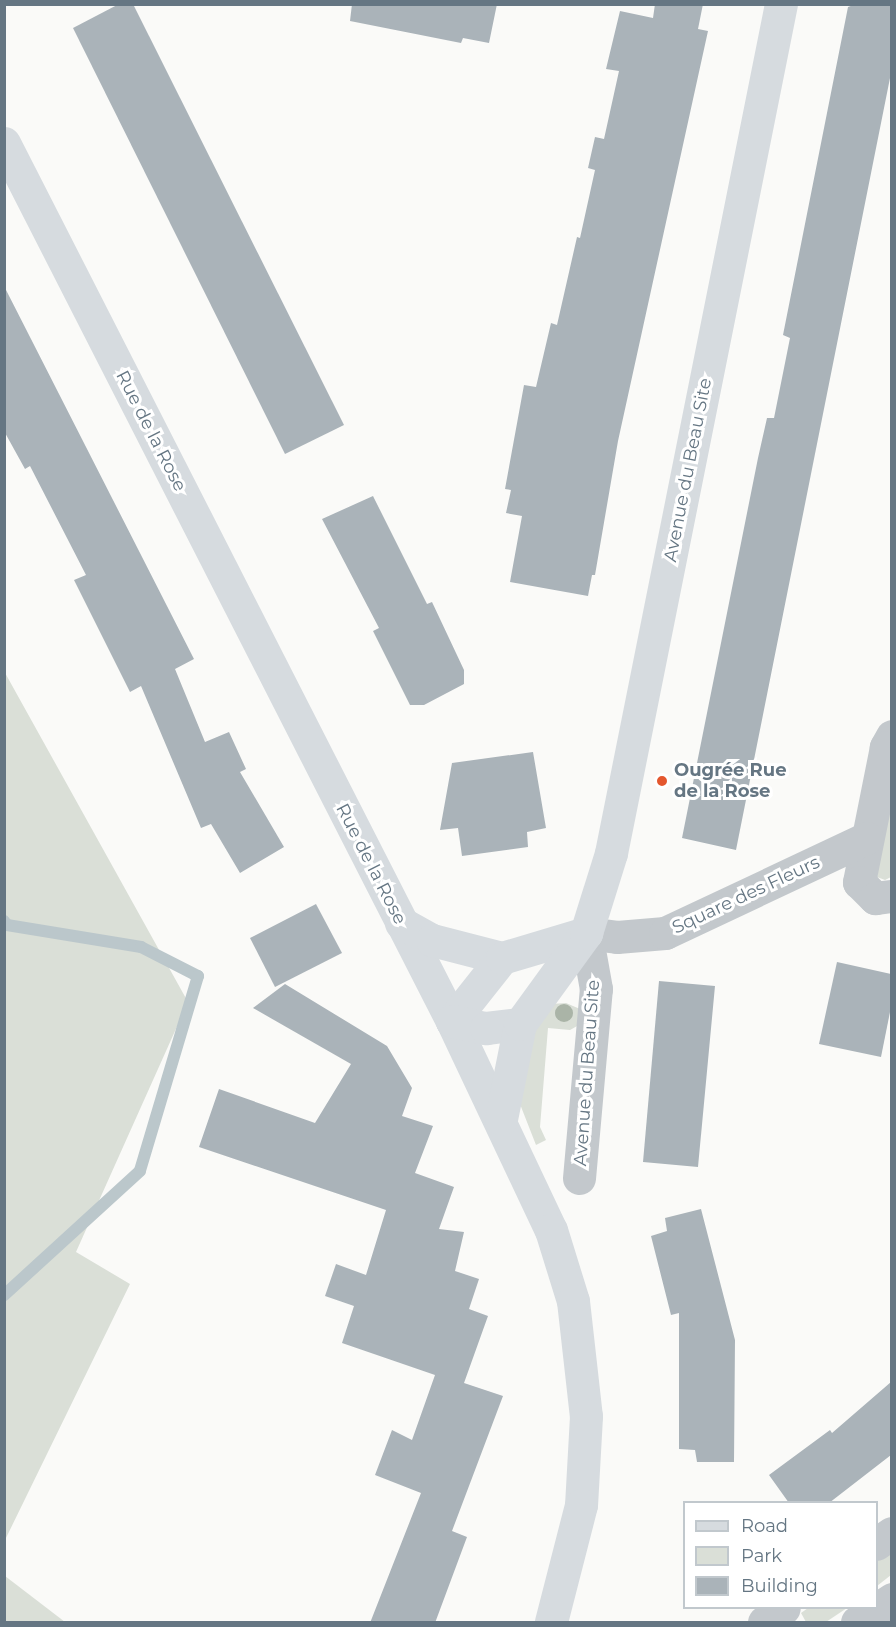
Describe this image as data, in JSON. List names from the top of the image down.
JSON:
{
  "streets": {
    "main road": ["Rue de la Rose", "Avenue du Beau Site"],
    "street": ["Square des Fleurs"]
  },
  "crossings": [
    ["Rue de la Rose", "Avenue du Beau Site"],
    ["Avenue du Beau Site", "Square des Fleurs"]
  ],
  "places": ["Ougrée Rue de la Rose"],
  "legend": ["Road", "Park", "Building"]
}
